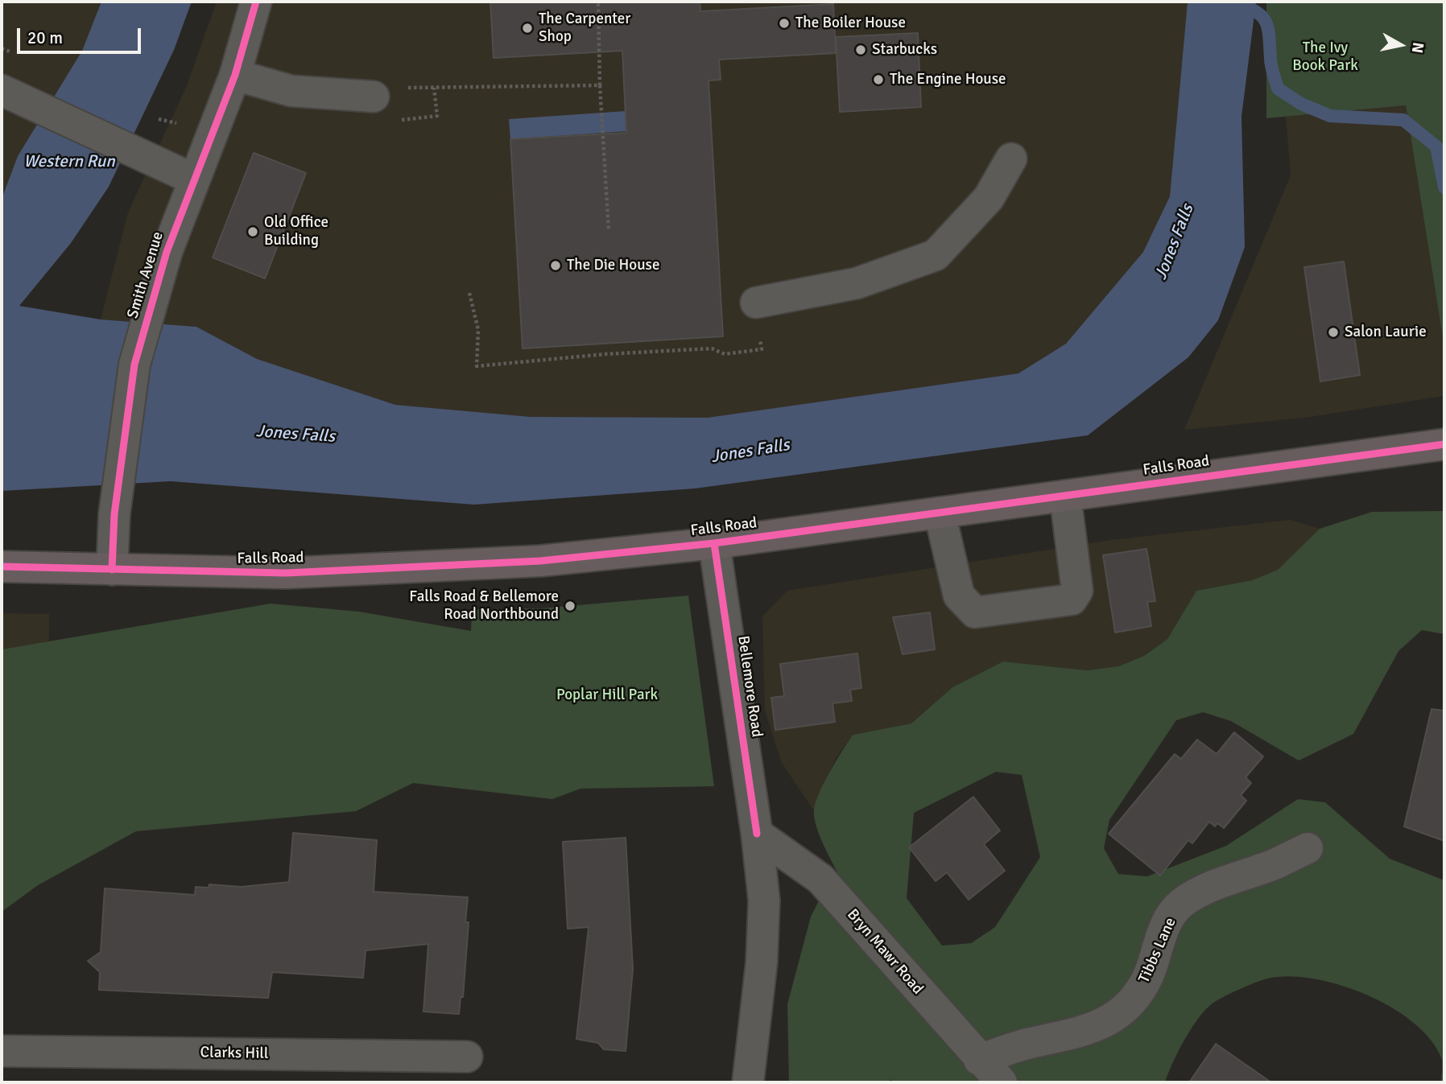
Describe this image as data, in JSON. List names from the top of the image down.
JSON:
{
  "streets": {
    "main road": ["Falls Road"],
    "street": [
      "Smith Avenue",
      "Bellemore Road",
      "Tibbs Lane",
      "Bryn Mawr Road",
      "Clarks Hill"
    ]
  },
  "crossings": [
    ["Smith Avenue", "Falls Road"],
    ["Falls Road", "Bellemore Road"],
    ["Bellemore Road", "Bryn Mawr Road"],
    ["Tibbs Lane", "Bryn Mawr Road"]
  ],
  "water": ["Western Run", "Jones Falls"],
  "parks": ["The Ivy Book Park", "Poplar Hill Park"],
  "places": [
    "The Boiler House",
    "The Carpenter Shop",
    "Starbucks",
    "The Engine House",
    "Old Office Building",
    "The Die House",
    "Salon Laurie",
    "Falls Road & Bellemore Road Northbound"
  ],
  "scale_bar": "20 m",
  "north": "right"
}
